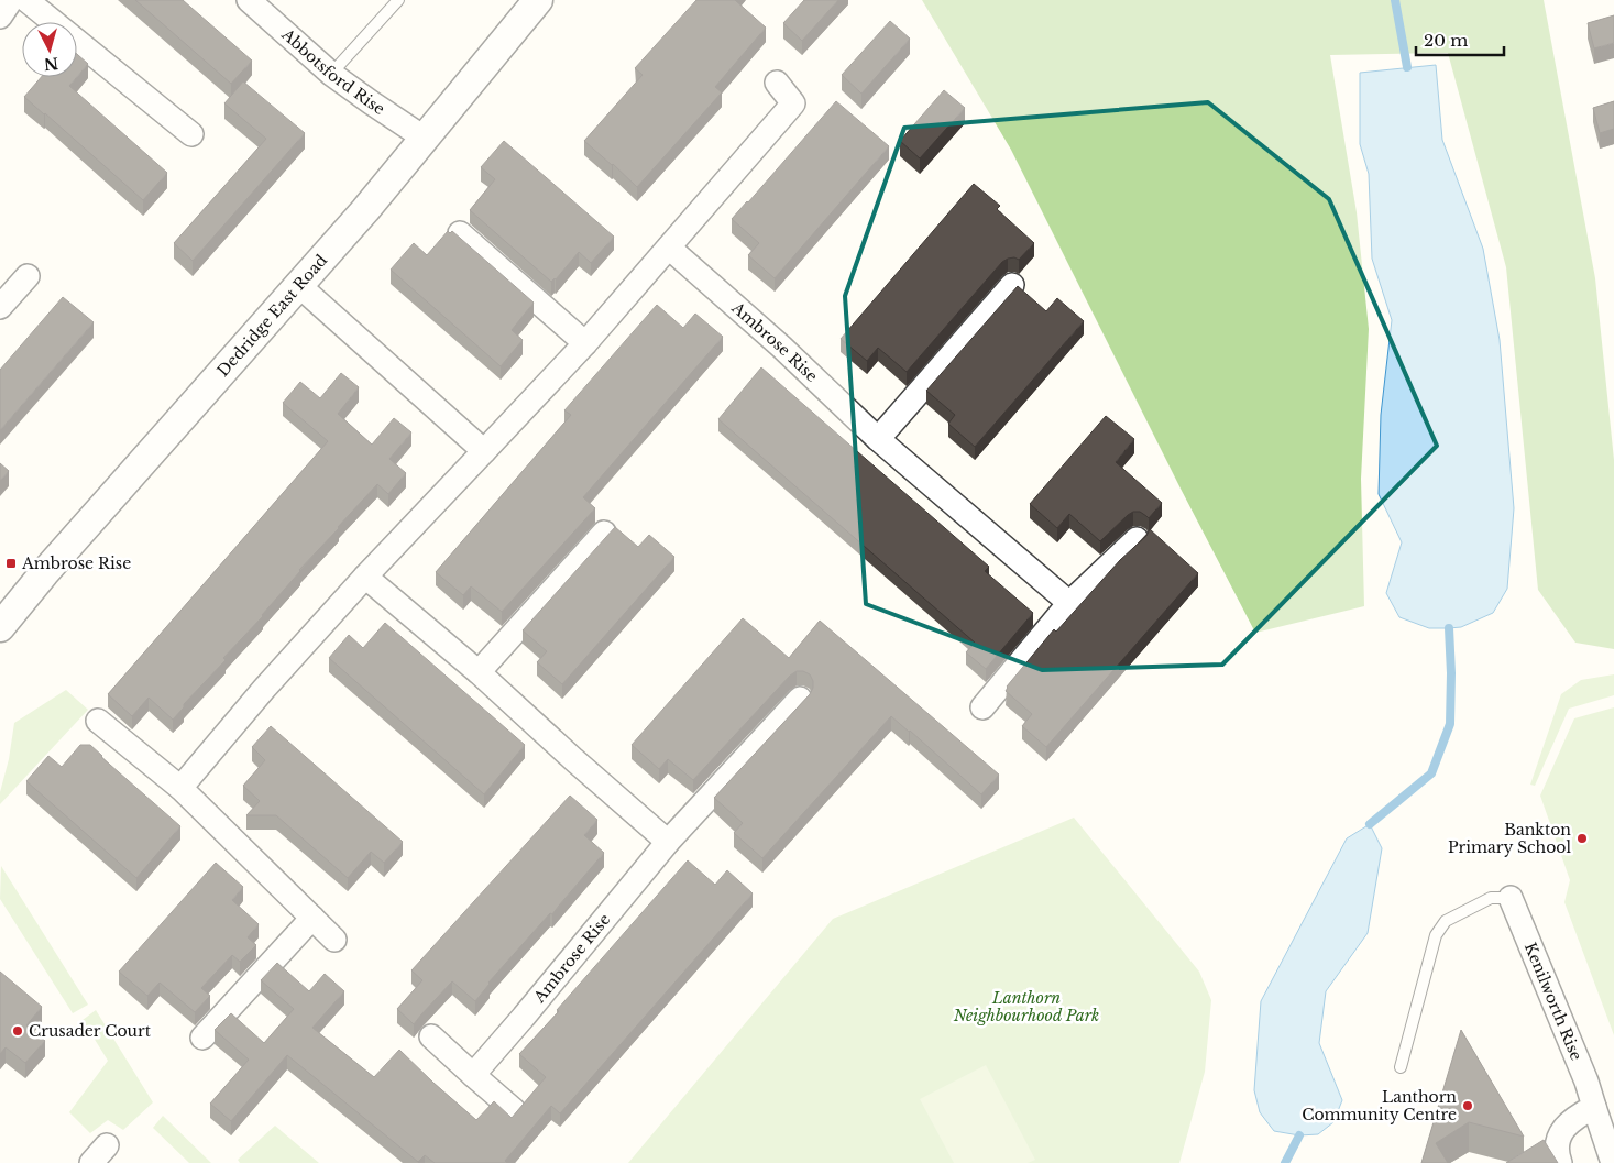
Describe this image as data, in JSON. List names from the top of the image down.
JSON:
{
  "streets": {
    "street": [
      "Abbotsford Rise",
      "Dedridge East Road",
      "Ambrose Rise",
      "Kenilworth Rise"
    ]
  },
  "crossings": [
    ["Abbotsford Rise", "Dedridge East Road"]
  ],
  "parks": ["Lanthorn Neighbourhood Park"],
  "places": {
    "transit": ["Ambrose Rise"],
    "other": ["Bankton Primary School", "Crusader Court", "Lanthorn Community Centre"]
  },
  "scale_bar": "20 m",
  "north": "bottom"
}
